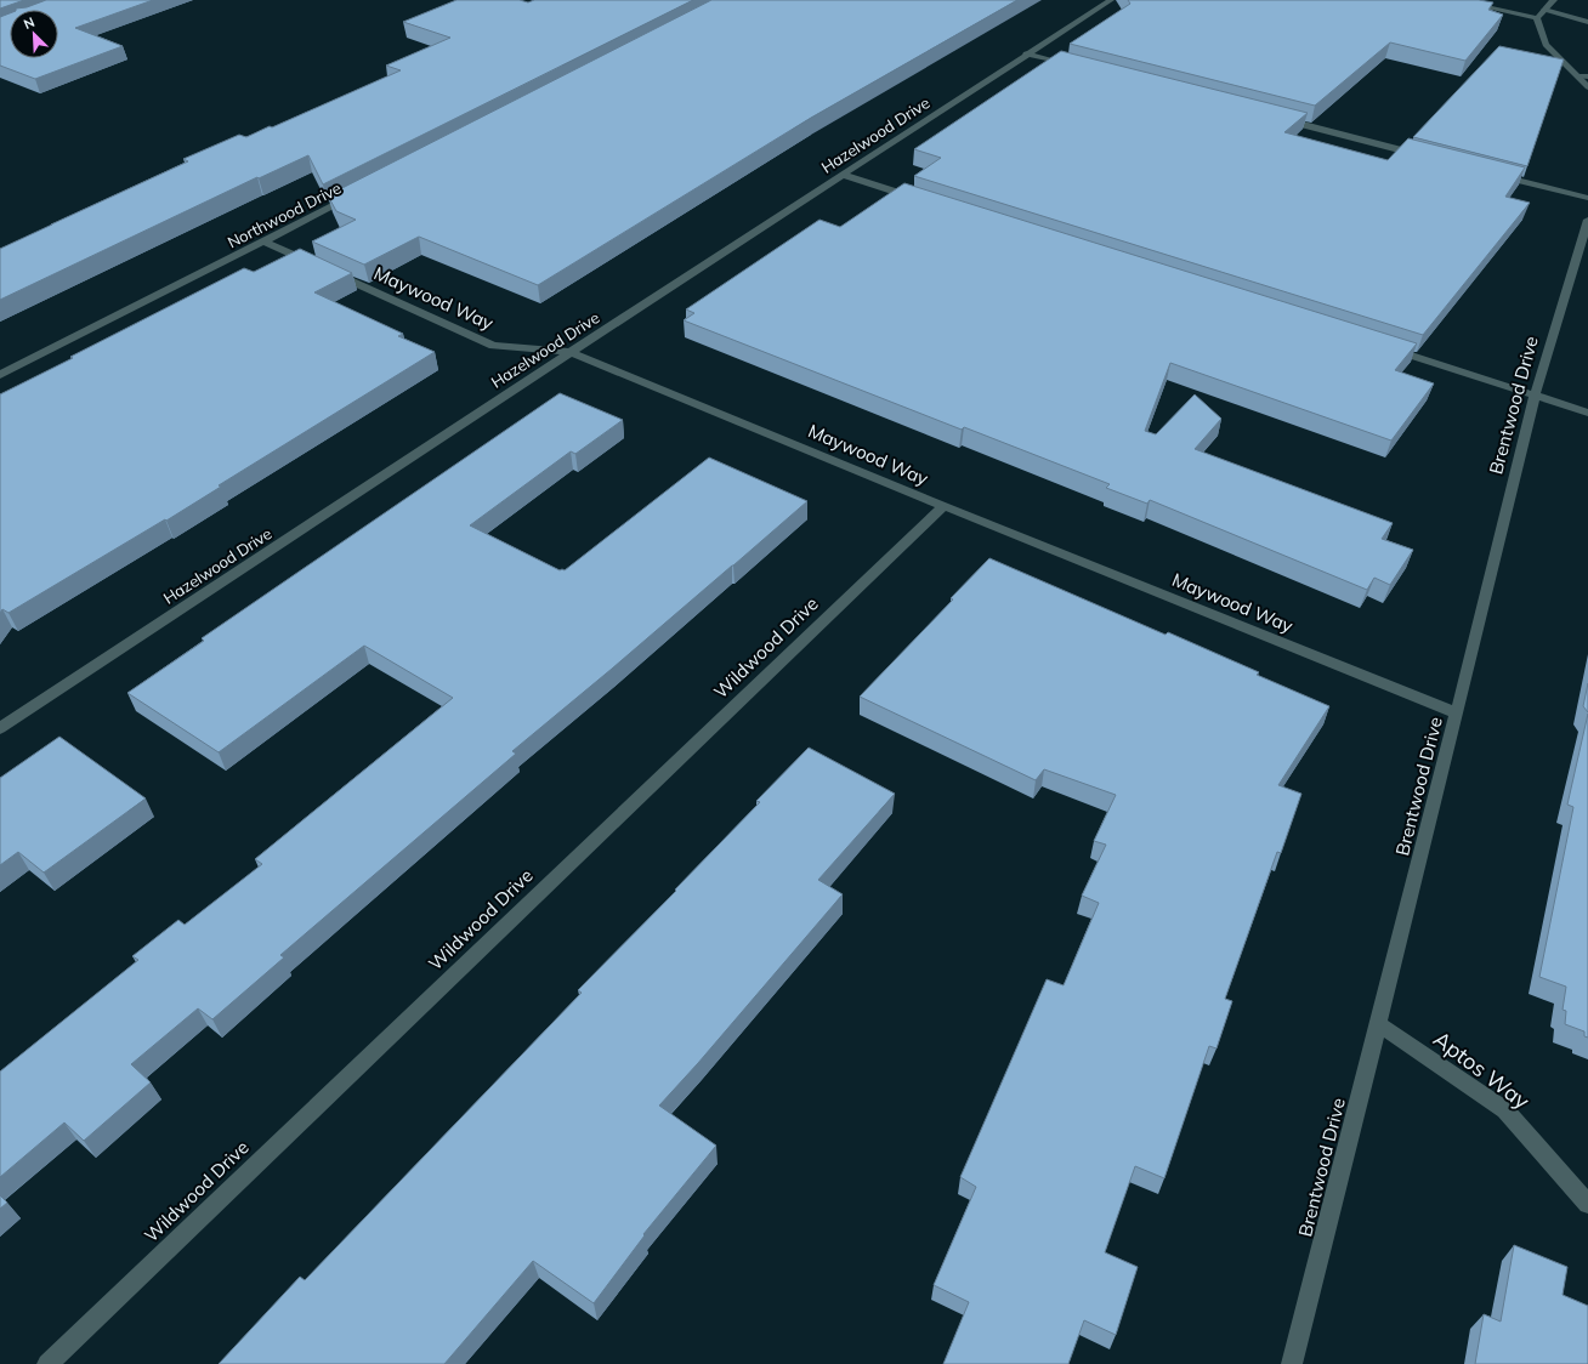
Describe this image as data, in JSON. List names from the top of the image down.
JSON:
{
  "streets": {
    "street": [
      "Hazelwood Drive",
      "Northwood Drive",
      "Maywood Way",
      "Brentwood Drive",
      "Wildwood Drive",
      "Aptos Way"
    ]
  },
  "crossings": [
    ["Hazelwood Drive", "Maywood Way"],
    ["Northwood Drive", "Maywood Way"],
    ["Maywood Way", "Brentwood Drive"],
    ["Maywood Way", "Wildwood Drive"],
    ["Brentwood Drive", "Aptos Way"]
  ],
  "north": "top left"
}
